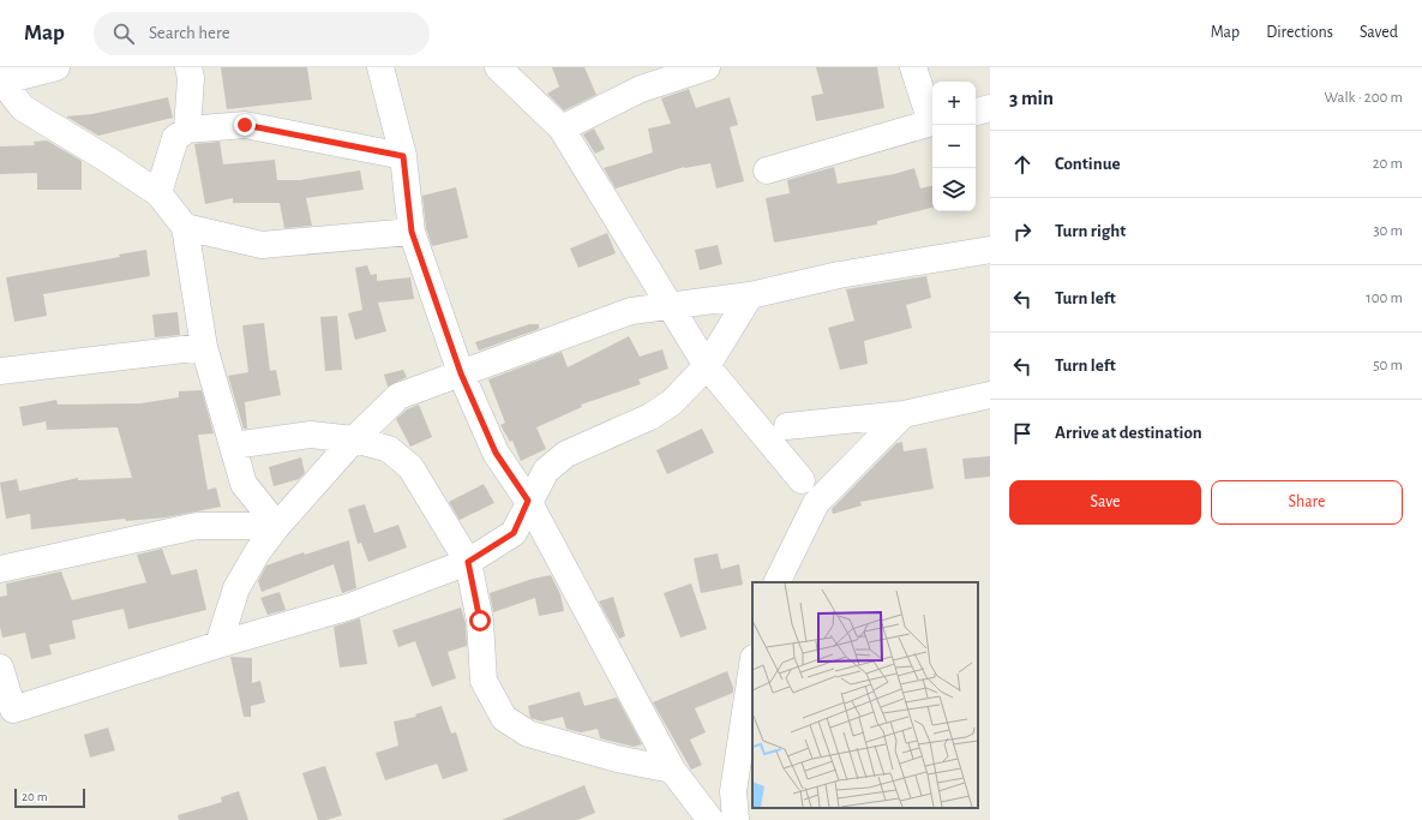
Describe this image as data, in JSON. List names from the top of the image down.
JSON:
{
  "scale_bar": "20 m",
  "page": {
    "header": "Map",
    "search": "Search here",
    "nav": ["Map", "Directions", "Saved"],
    "heading": ["3 min", "Walk · 200 m"],
    "map_buttons": ["+", "−"],
    "list": [
      ["Continue", "20 m"],
      ["Turn right", "30 m"],
      ["Turn left", "100 m"],
      ["Turn left", "50 m"],
      "Arrive at destination"
    ],
    "buttons": ["Save", "Share"],
    "scale": "20 m"
  }
}
